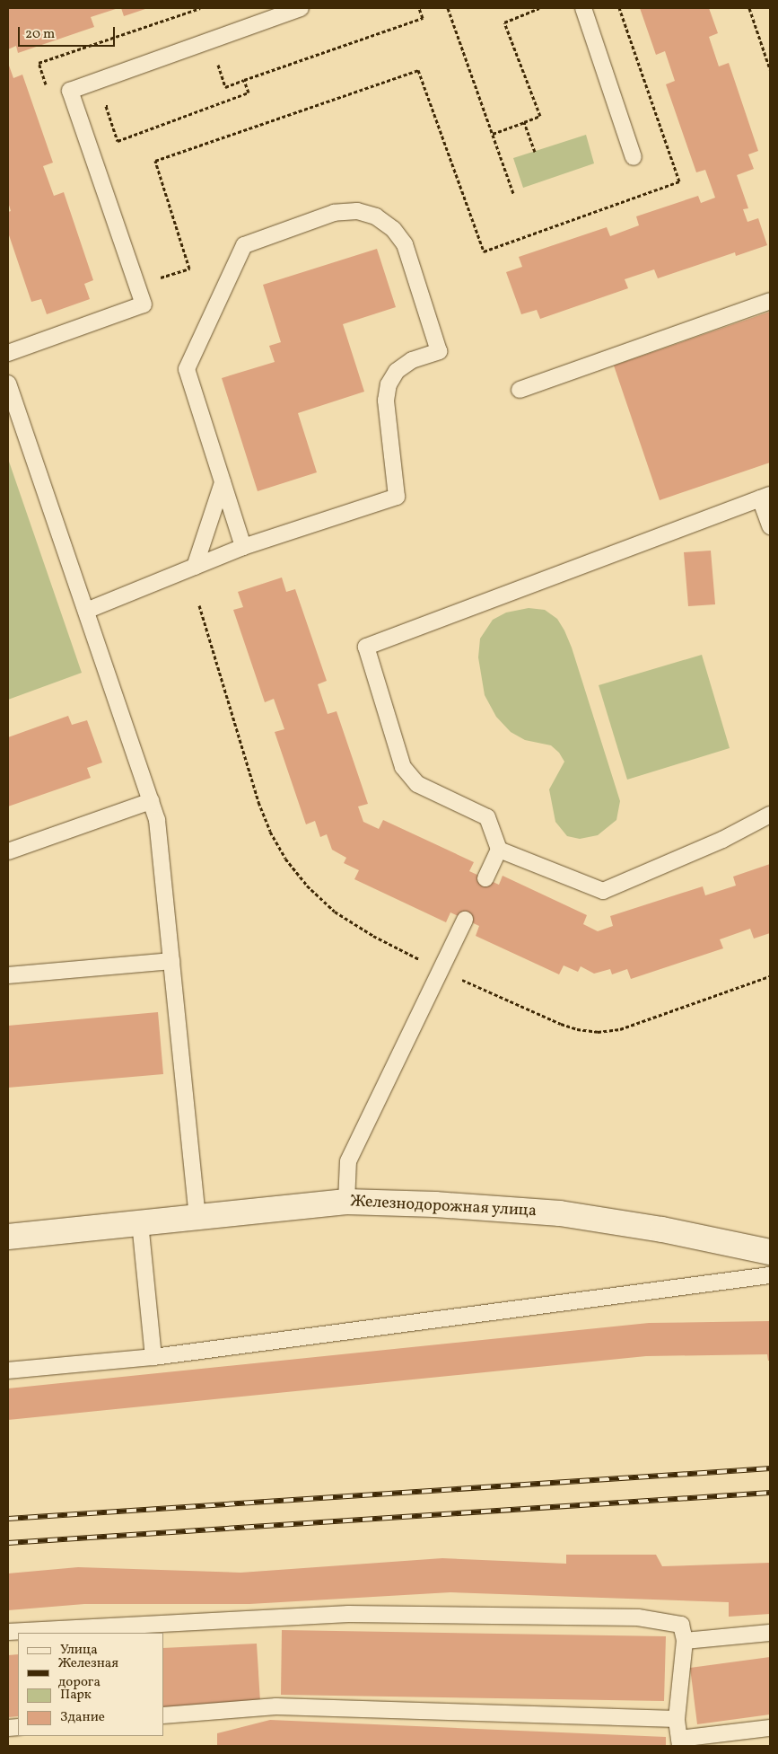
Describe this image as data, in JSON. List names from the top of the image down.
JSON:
{
  "streets": {
    "street": ["Железнодорожная улица"]
  },
  "legend": [
    "Улица",
    "Железная дорога",
    "Парк",
    "Здание"
  ],
  "scale_bar": "20 m"
}
